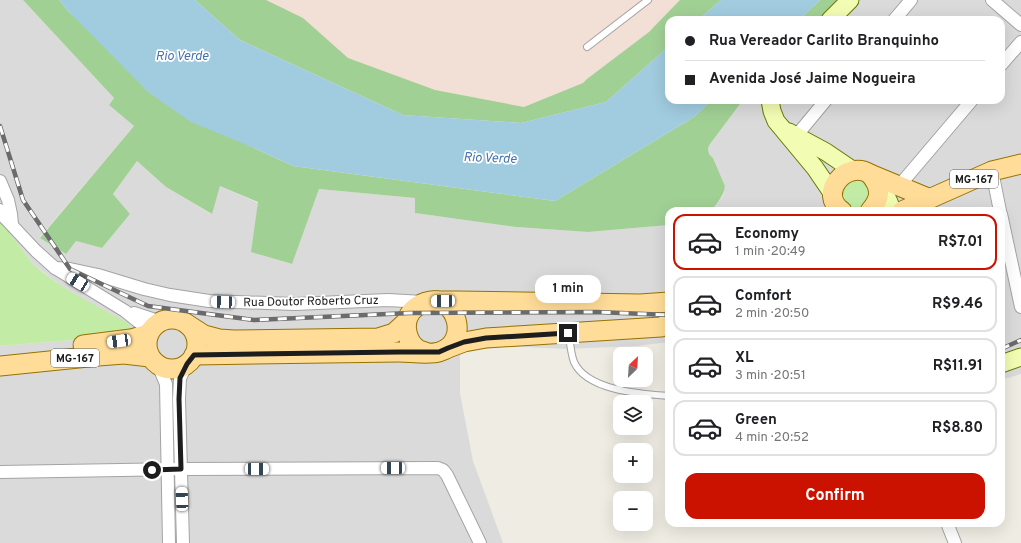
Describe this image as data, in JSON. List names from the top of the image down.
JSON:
{
  "streets": {
    "main road": ["MG-167", "Rua Doutor Roberto Cruz"]
  },
  "water": ["Rio Verde"],
  "north": "top right",
  "page": {
    "banner": ["Rua Vereador Carlito Branquinho", "Avenida José Jaime Nogueira"],
    "list": [
      {
        "name": "Economy",
        "note": "1 min · 20:49",
        "value": "R$7.01"
      },
      {
        "name": "Comfort",
        "note": "2 min · 20:50",
        "value": "R$9.46"
      },
      {
        "name": "XL",
        "note": "3 min · 20:51",
        "value": "R$11.91"
      },
      {
        "name": "Green",
        "note": "4 min · 20:52",
        "value": "R$8.80"
      }
    ],
    "bubble": "1 min",
    "map_buttons": ["+", "−"],
    "buttons": "Confirm"
  }
}
